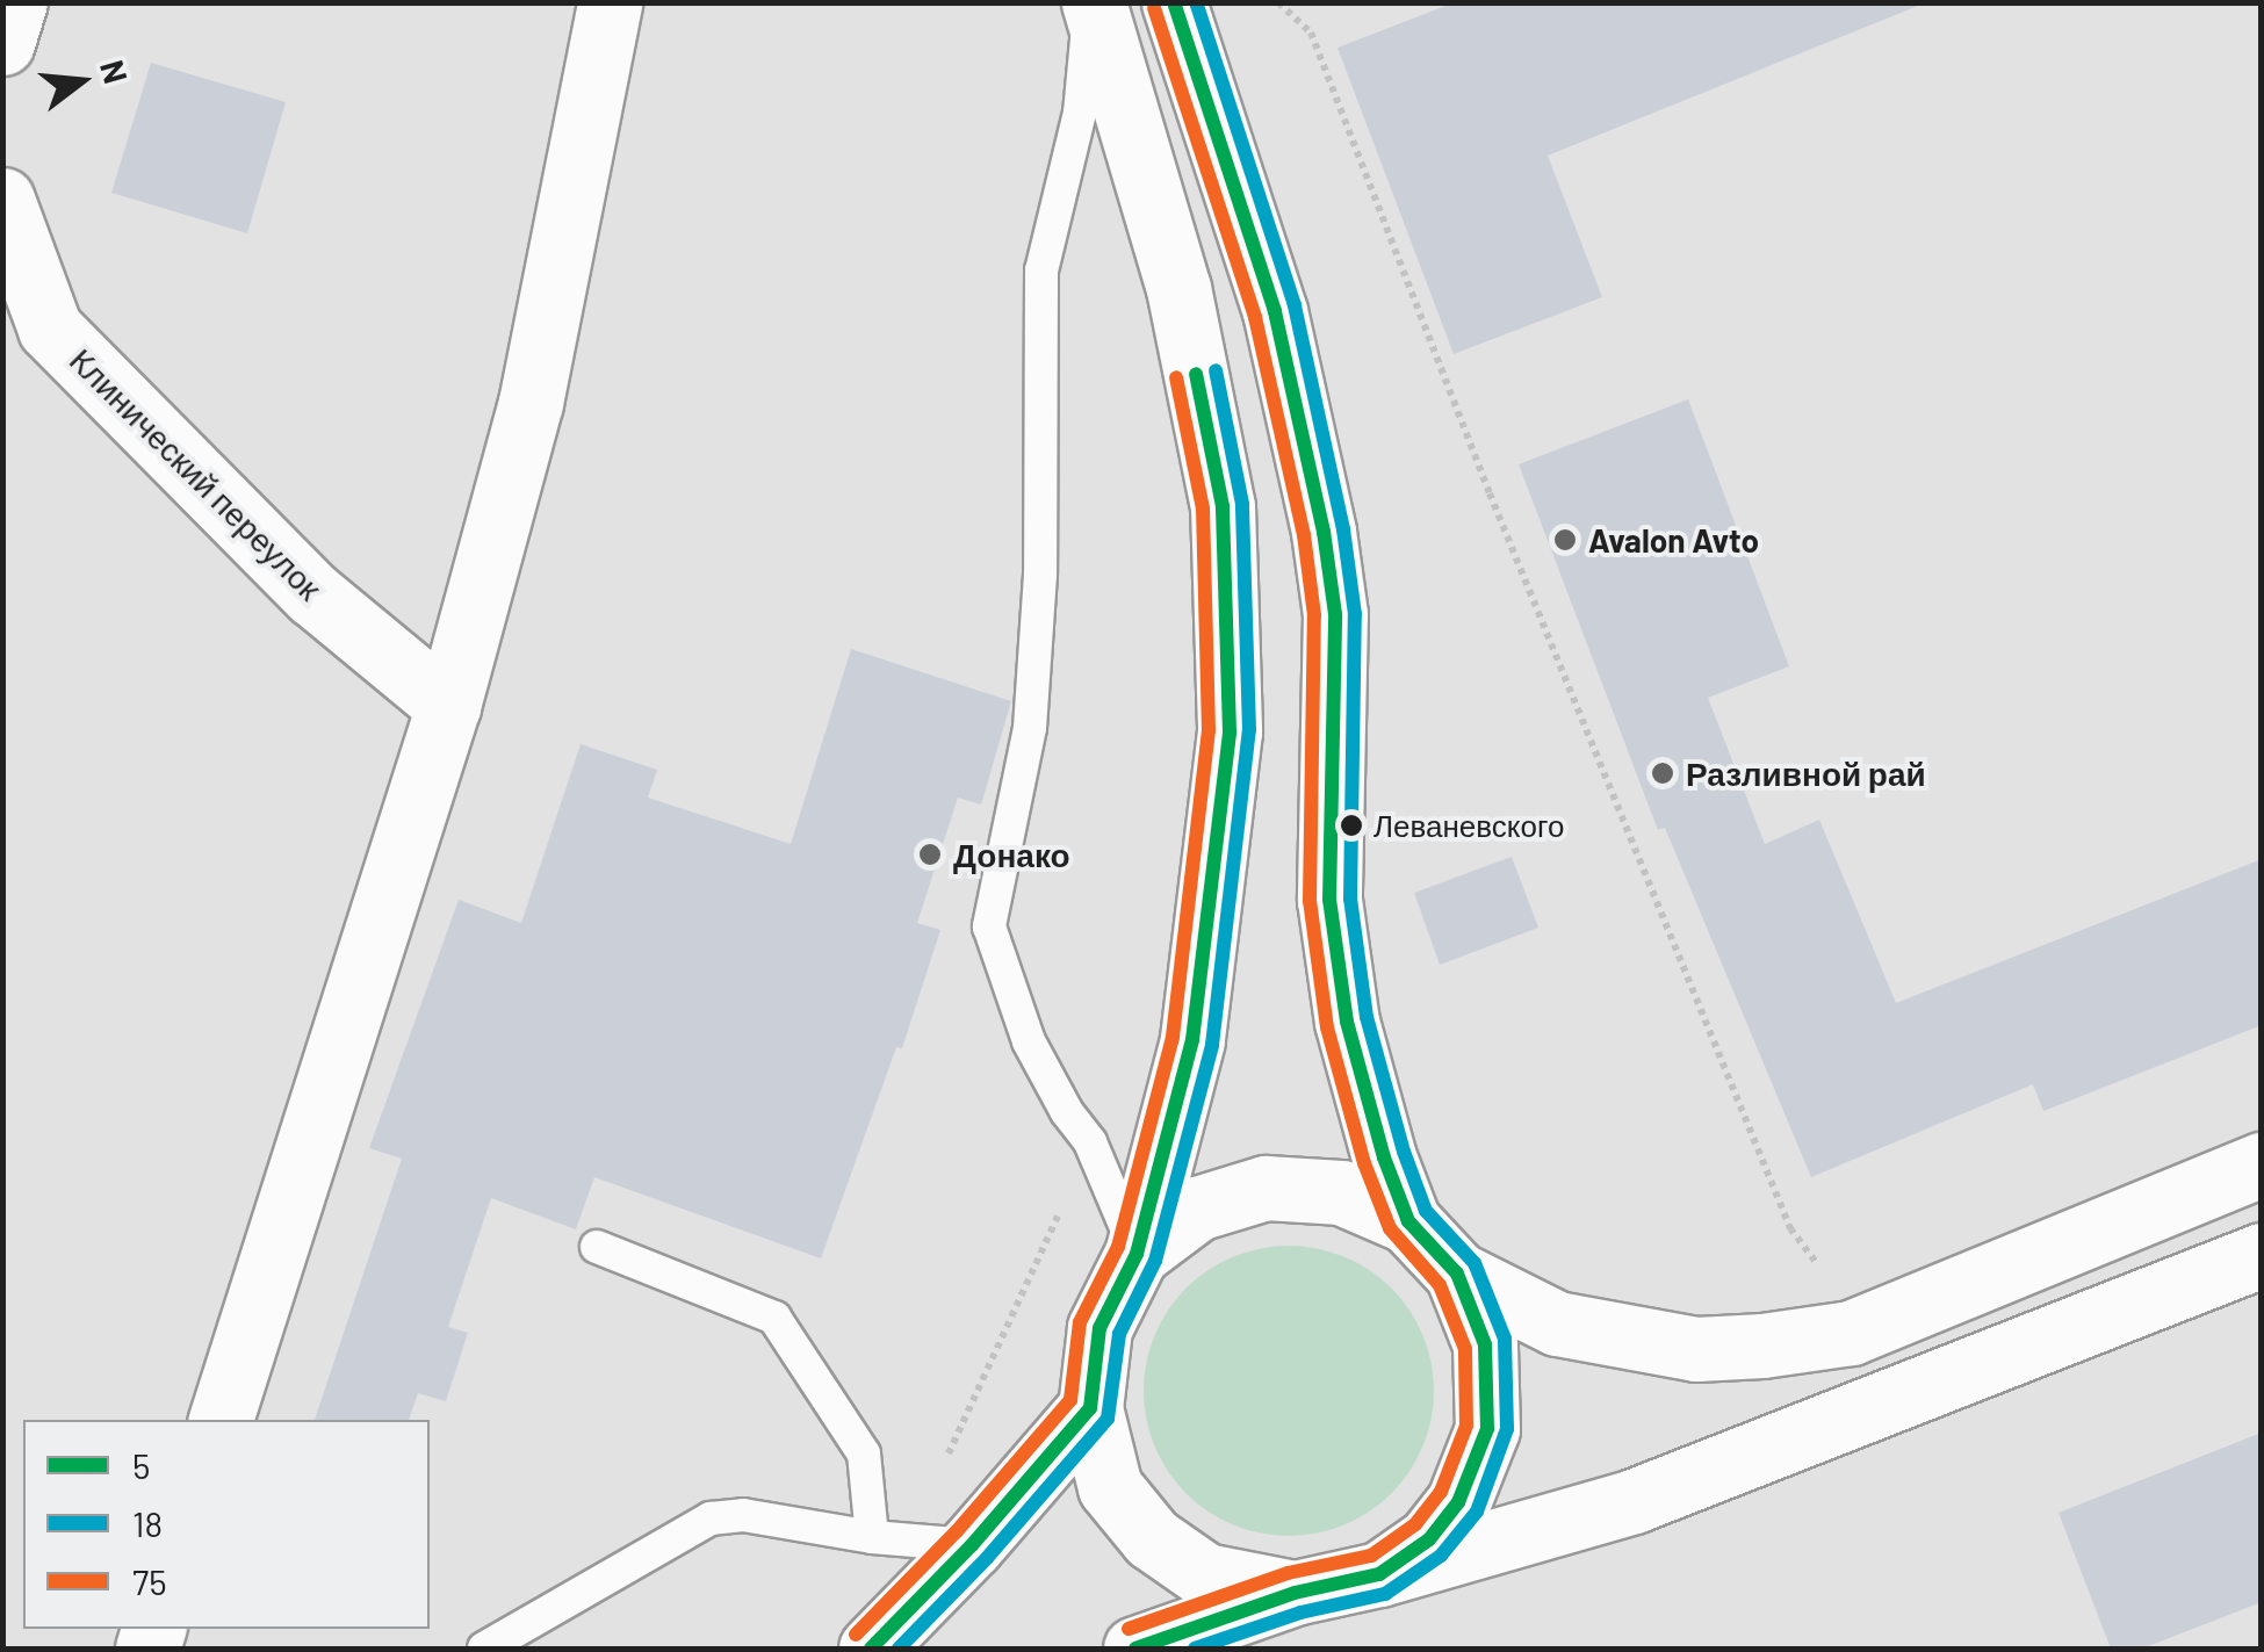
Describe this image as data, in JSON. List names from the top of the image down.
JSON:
{
  "streets": {
    "main road": ["Клинический переулок"]
  },
  "places": [
    "Avalon Avto",
    "Разливной рай",
    "Леваневского",
    "Донако"
  ],
  "lines": ["transit line 5", "transit line 18", "transit line 75"],
  "legend": ["5", "18", "75"],
  "north": "right"
}
